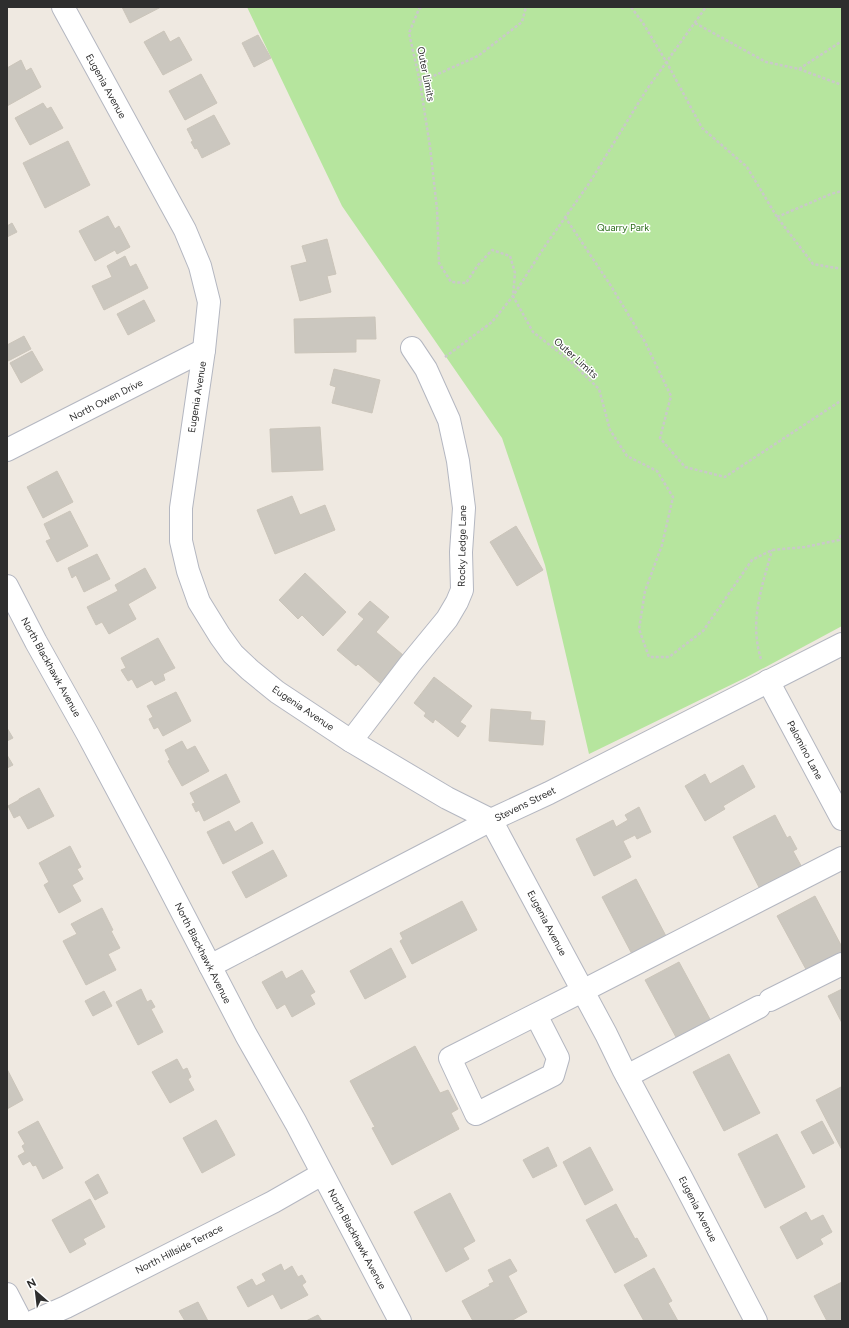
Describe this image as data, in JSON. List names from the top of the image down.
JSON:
{
  "streets": {
    "street": [
      "Eugenia Avenue",
      "North Owen Drive",
      "Rocky Ledge Lane",
      "North Blackhawk Avenue",
      "Palomino Lane",
      "Stevens Street",
      "North Hillside Terrace"
    ],
    "path": ["Outer Limits"]
  },
  "crossings": [
    ["Eugenia Avenue", "North Owen Drive"],
    ["Eugenia Avenue", "Rocky Ledge Lane"],
    ["Eugenia Avenue", "Stevens Street"],
    ["North Blackhawk Avenue", "Stevens Street"],
    ["North Blackhawk Avenue", "North Hillside Terrace"],
    ["Palomino Lane", "Stevens Street"]
  ],
  "parks": ["Quarry Park"],
  "north": "top left"
}
